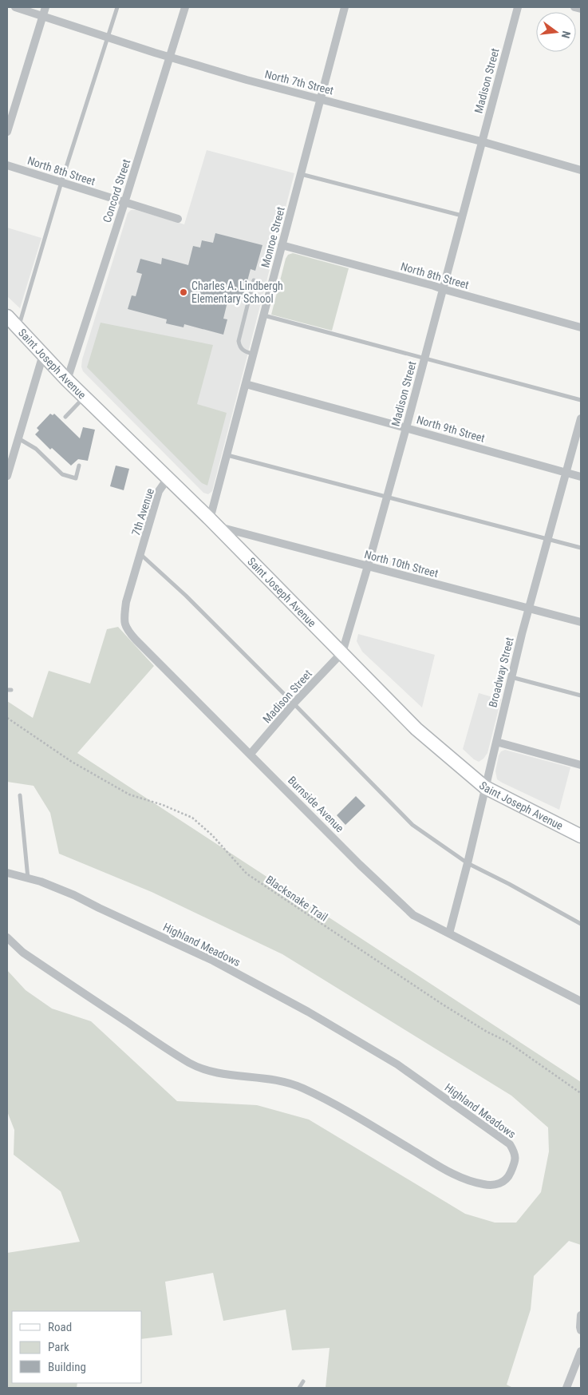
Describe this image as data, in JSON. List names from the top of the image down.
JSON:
{
  "streets": {
    "main road": ["Saint Joseph Avenue"],
    "street": [
      "Madison Street",
      "North 7th Street",
      "North 8th Street",
      "Concord Street",
      "Monroe Street",
      "North 9th Street",
      "7th Avenue",
      "North 10th Street",
      "Broadway Street",
      "Burnside Avenue",
      "Highland Meadows"
    ],
    "path": ["Blacksnake Trail"]
  },
  "crossings": [
    ["Madison Street", "North 7th Street"],
    ["Madison Street", "North 8th Street"],
    ["Madison Street", "Saint Joseph Avenue"],
    ["Madison Street", "North 9th Street"],
    ["Madison Street", "North 10th Street"],
    ["Madison Street", "Burnside Avenue"],
    ["North 7th Street", "Concord Street"],
    ["North 7th Street", "Monroe Street"],
    ["North 8th Street", "Concord Street"],
    ["North 8th Street", "Monroe Street"],
    ["Concord Street", "Saint Joseph Avenue"],
    ["Monroe Street", "Saint Joseph Avenue"],
    ["Monroe Street", "North 9th Street"],
    ["Monroe Street", "North 10th Street"],
    ["Saint Joseph Avenue", "7th Avenue"],
    ["Saint Joseph Avenue", "North 10th Street"],
    ["Saint Joseph Avenue", "Broadway Street"],
    ["North 9th Street", "Broadway Street"],
    ["7th Avenue", "Burnside Avenue"],
    ["North 10th Street", "Broadway Street"],
    ["Broadway Street", "Burnside Avenue"]
  ],
  "places": ["Charles A. Lindbergh Elementary School"],
  "legend": ["Road", "Park", "Building"],
  "north": "right"
}
